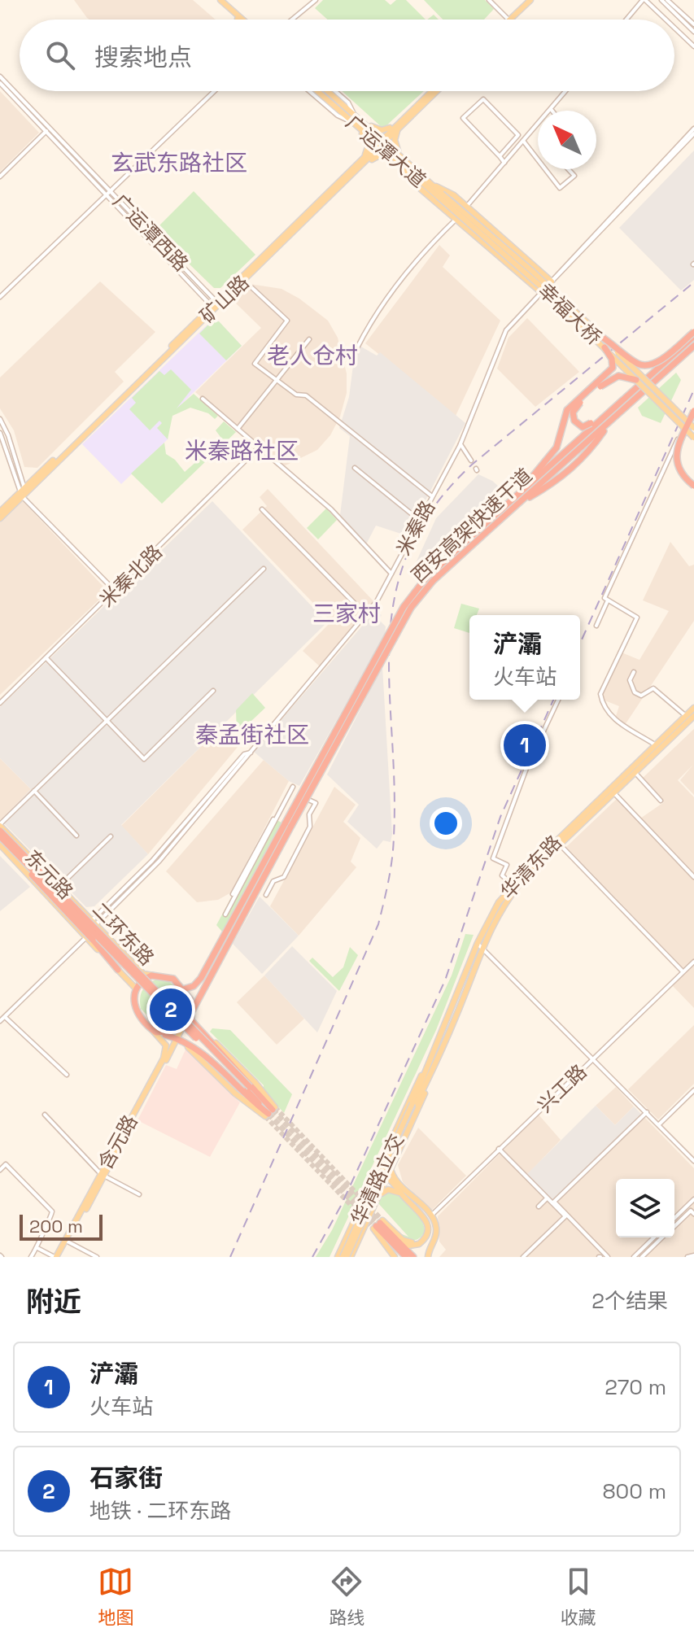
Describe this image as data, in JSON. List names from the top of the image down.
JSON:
{
  "streets": {
    "highway": ["西安高架快速干道", "二环东路"],
    "main road": [
      "广运潭大道",
      "矿山路",
      "幸福大桥",
      "华清东路",
      "东元路",
      "含元路",
      "华清路立交"
    ],
    "street": [
      "广运潭西路",
      "米秦路",
      "米秦北路",
      "兴工路"
    ]
  },
  "crossings": [
    ["广运潭大道", "矿山路"],
    ["广运潭大道", "幸福大桥"],
    ["广运潭西路", "矿山路"],
    ["西安高架快速干道", "东元路"],
    ["西安高架快速干道", "含元路"],
    ["米秦路", "东元路"],
    ["华清东路", "华清路立交"],
    ["东元路", "二环东路"],
    ["东元路", "含元路"]
  ],
  "districts": [
    "玄武东路社区",
    "老人仓村",
    "米秦路社区",
    "三家村",
    "秦孟街社区"
  ],
  "scale_bar": "200 m",
  "north": "top left",
  "page": {
    "search": "搜索地点",
    "popup": ["浐灞", "火车站"],
    "pins": ["1", "2"],
    "scale": "200 m",
    "heading": ["附近", "2个结果"],
    "list": [
      {
        "mark": "1",
        "name": "浐灞",
        "note": "火车站",
        "value": "270 m"
      },
      {
        "mark": "2",
        "name": "石家街",
        "note": "地铁 · 二环东路",
        "value": "800 m"
      }
    ],
    "nav": ["地图", "路线", "收藏"]
  }
}
